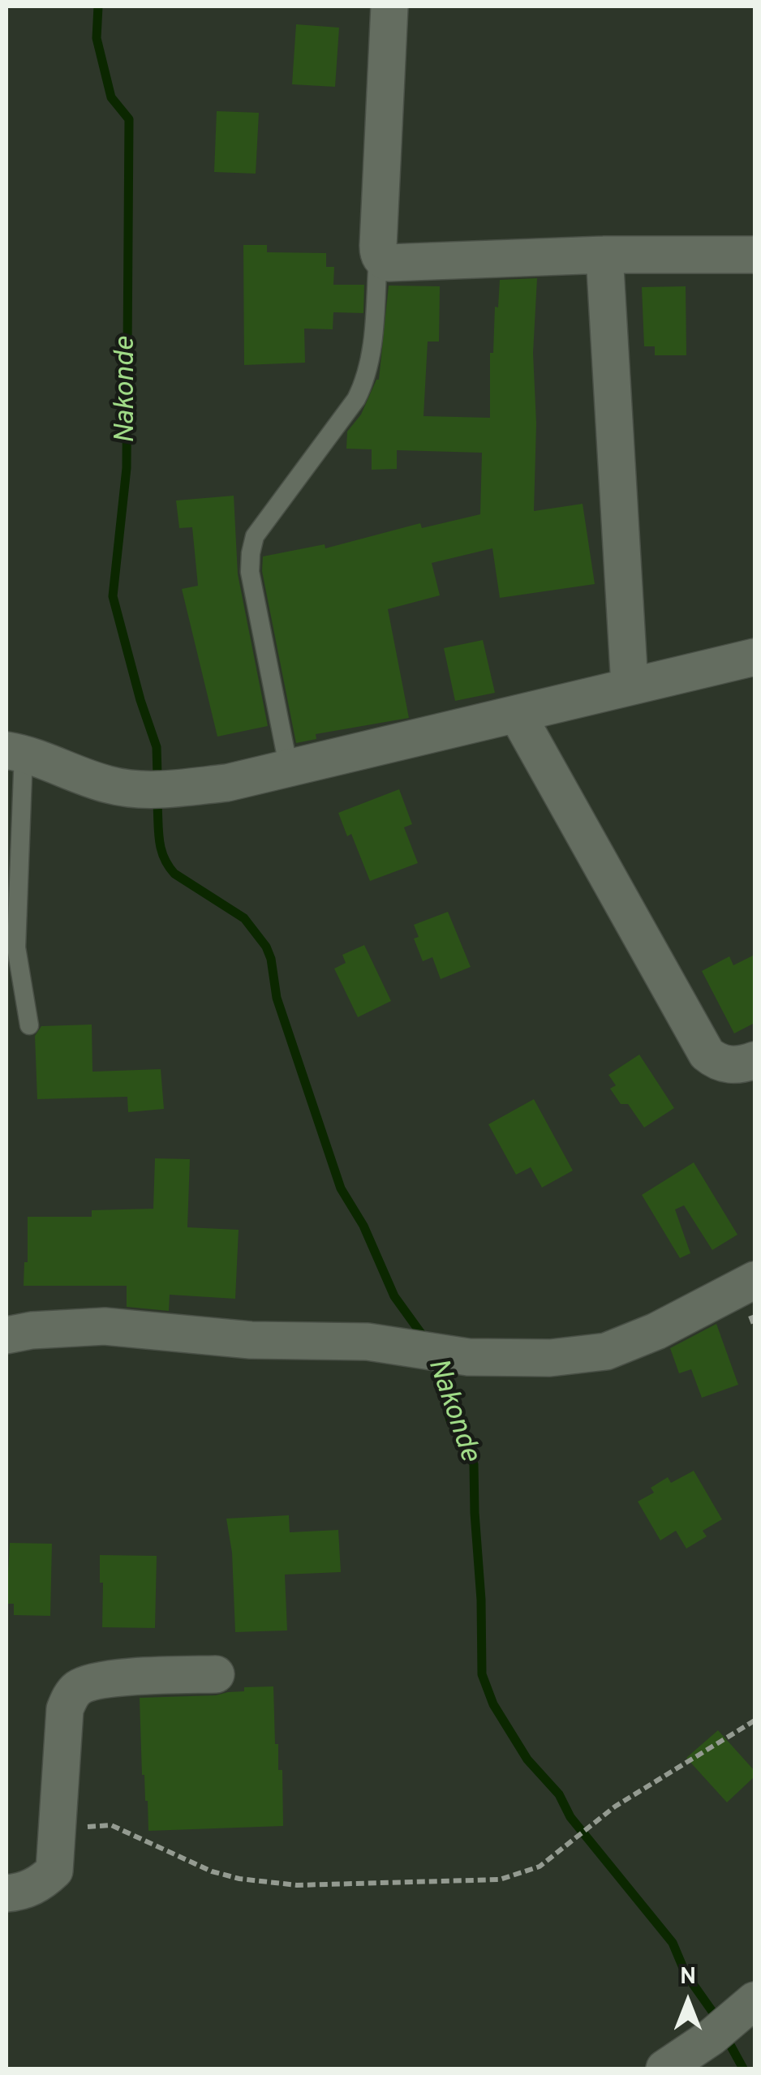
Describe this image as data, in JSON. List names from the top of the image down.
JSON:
{
  "water": ["Nakonde"],
  "north": "top"
}
